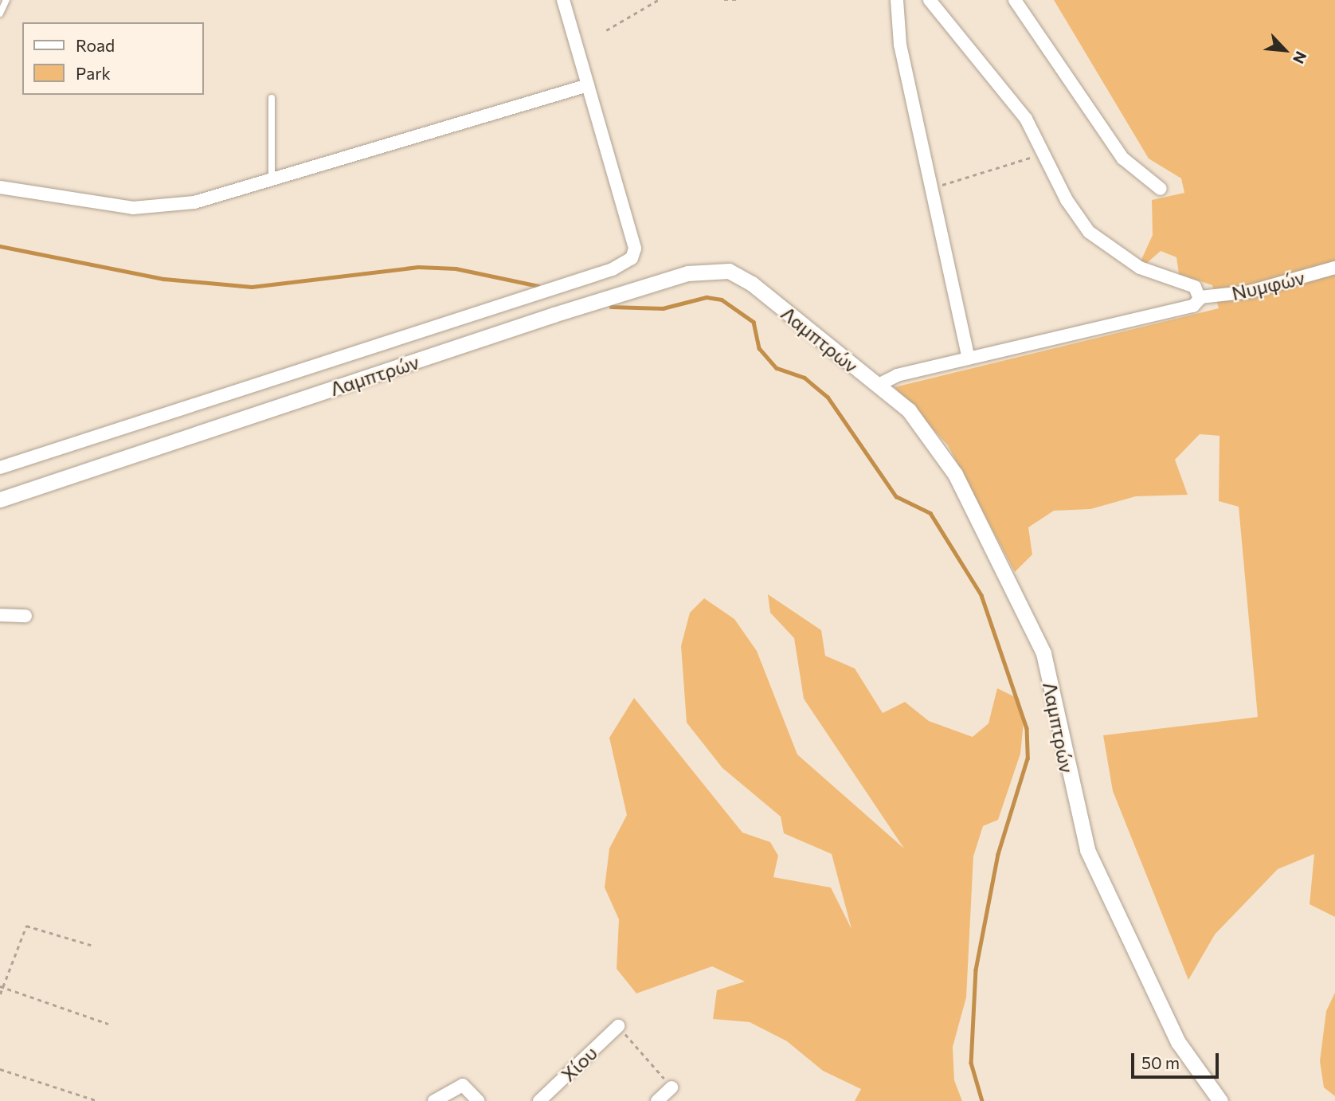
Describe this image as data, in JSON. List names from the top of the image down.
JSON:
{
  "streets": {
    "street": ["Νυμφών", "Λαμπτρών", "Χίου"]
  },
  "legend": ["Road", "Park"],
  "scale_bar": "50 m",
  "north": "bottom right"
}
